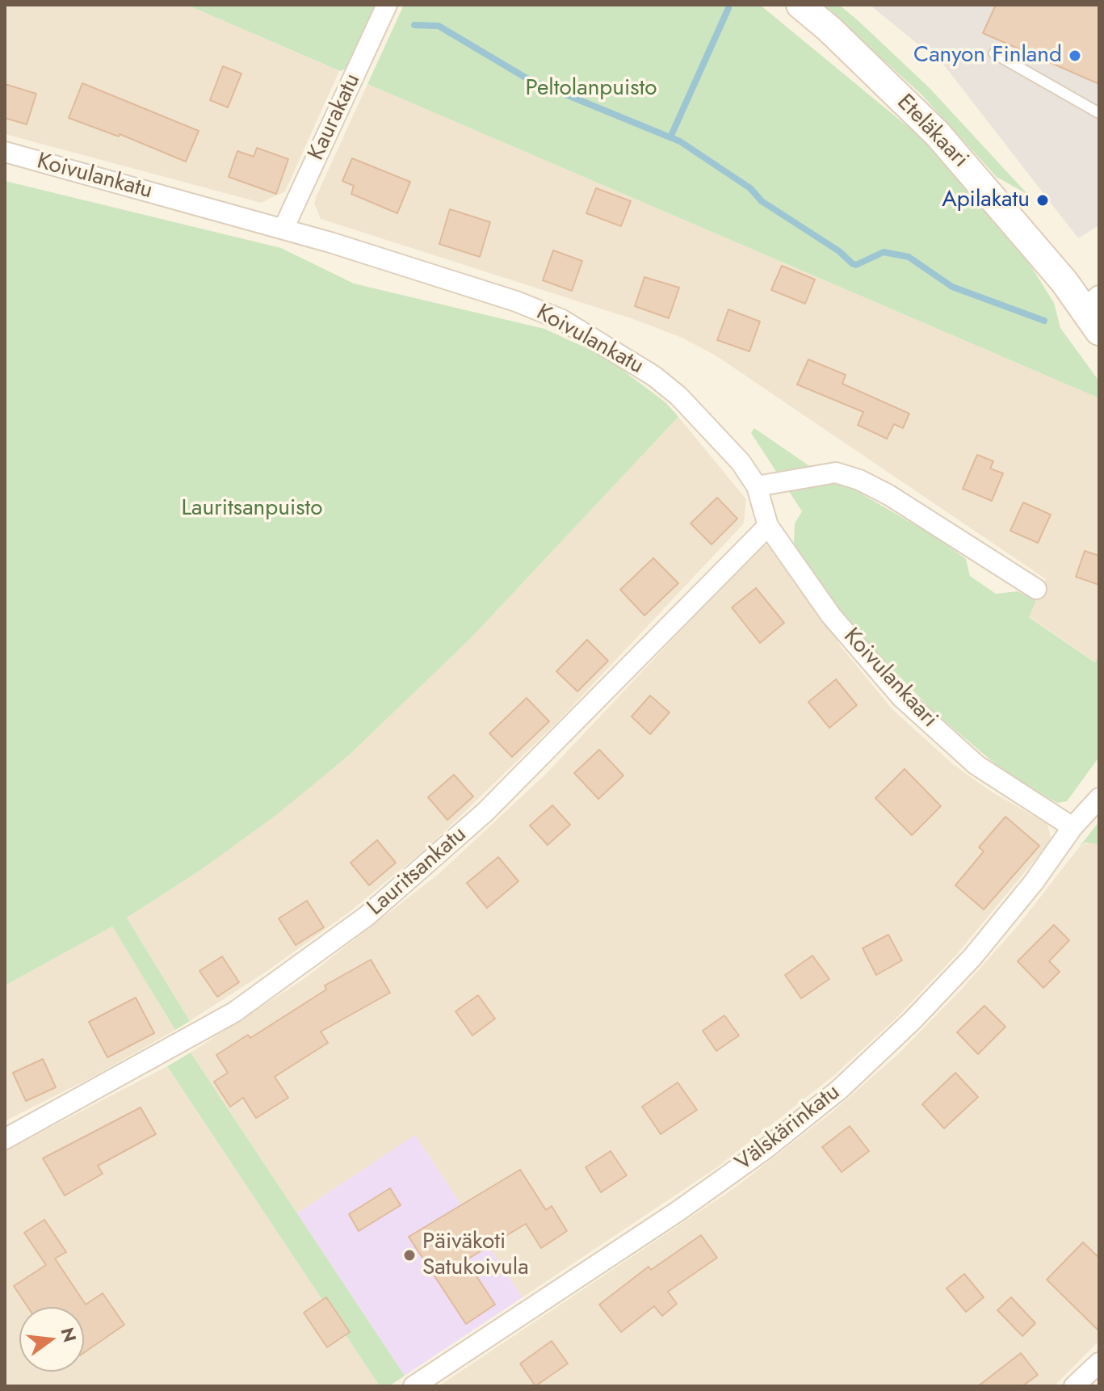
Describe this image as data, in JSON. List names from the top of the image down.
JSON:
{
  "streets": {
    "main road": ["Eteläkaari"],
    "street": [
      "Kaurakatu",
      "Koivulankatu",
      "Koivulankaari",
      "Lauritsankatu",
      "Välskärinkatu"
    ]
  },
  "crossings": [
    ["Kaurakatu", "Koivulankatu"],
    ["Koivulankatu", "Koivulankaari"],
    ["Koivulankaari", "Lauritsankatu"],
    ["Koivulankaari", "Välskärinkatu"]
  ],
  "parks": ["Peltolanpuisto", "Lauritsanpuisto"],
  "places": ["Canyon Finland", "Apilakatu", "Päiväkoti Satukoivula"],
  "north": "right"
}
